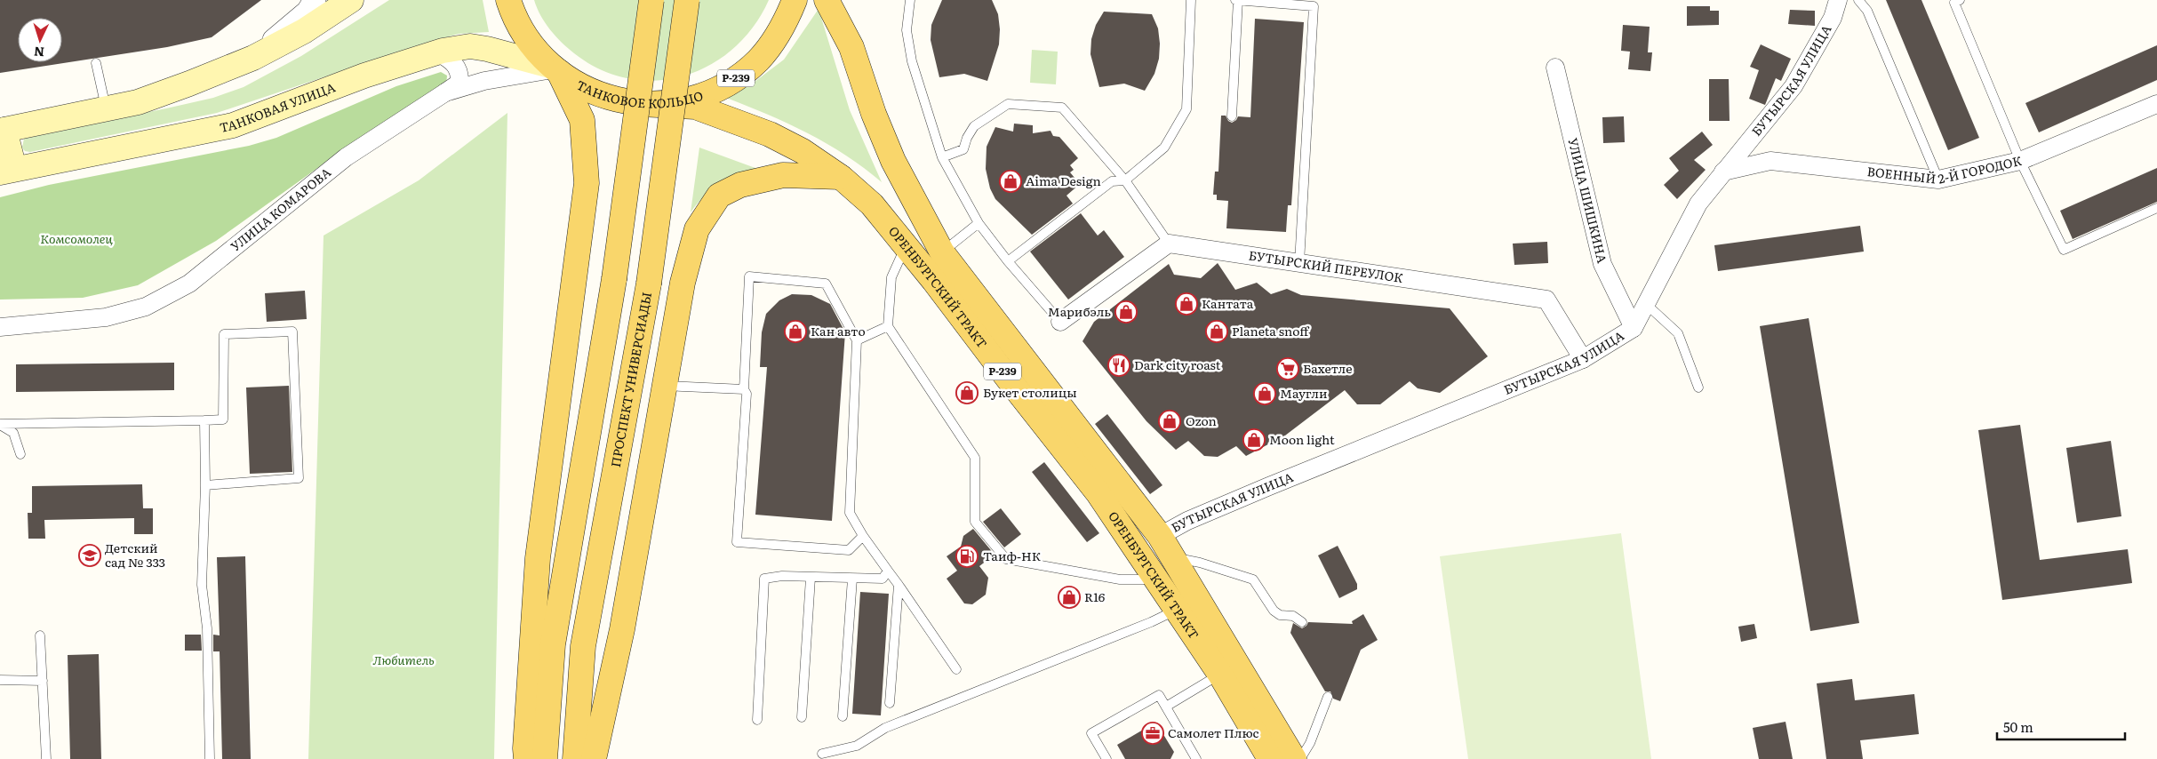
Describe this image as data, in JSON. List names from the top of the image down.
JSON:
{
  "streets": {
    "main road": [
      "Р-239",
      "ТАНКОВОЕ КОЛЬЦО",
      "ТАНКОВАЯ УЛИЦА",
      "ОРЕНБУРГСКИЙ ТРАКТ",
      "ПРОСПЕКТ УНИВЕРСИАДЫ"
    ],
    "street": [
      "БУТЫРСКАЯ УЛИЦА",
      "ВОЕННЫЙ 2-Й ГОРОДОК",
      "УЛИЦА ШИШКИНА",
      "УЛИЦА КОМАРОВА",
      "БУТЫРСКИЙ ПЕРЕУЛОК"
    ]
  },
  "crossings": [
    ["БУТЫРСКАЯ УЛИЦА", "ВОЕННЫЙ 2-Й ГОРОДОК"],
    ["БУТЫРСКАЯ УЛИЦА", "УЛИЦА ШИШКИНА"],
    ["БУТЫРСКАЯ УЛИЦА", "БУТЫРСКИЙ ПЕРЕУЛОК"],
    ["БУТЫРСКАЯ УЛИЦА", "ОРЕНБУРГСКИЙ ТРАКТ"],
    ["ТАНКОВОЕ КОЛЬЦО", "ТАНКОВАЯ УЛИЦА"],
    ["ТАНКОВОЕ КОЛЬЦО", "УЛИЦА КОМАРОВА"],
    ["ТАНКОВОЕ КОЛЬЦО", "ОРЕНБУРГСКИЙ ТРАКТ"],
    ["ТАНКОВАЯ УЛИЦА", "УЛИЦА КОМАРОВА"]
  ],
  "parks": ["Комсомолец", "Любитель"],
  "places": {
    "shop": [
      "Aima Design",
      "Кантата",
      "Марибэль",
      "Кан авто",
      "Planeta snoff",
      "Букет столицы",
      "Маугли",
      "Ozon",
      "Moon light",
      "R16"
    ],
    "restaurant": ["Dark city roast"],
    "supermarket": ["Бахетле"],
    "school or university": ["Детский сад № 333"],
    "fuel station": ["Таиф-НК"],
    "office": ["Самолет Плюс"]
  },
  "scale_bar": "50 m",
  "north": "bottom"
}
